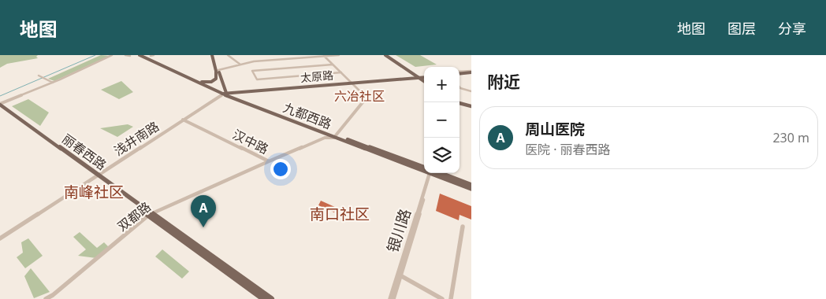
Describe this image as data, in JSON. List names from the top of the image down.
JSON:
{
  "streets": {
    "main road": ["太原路", "九都西路", "丽春西路"],
    "street": [
      "浅井南路",
      "汉中路",
      "双都路",
      "银川路"
    ]
  },
  "crossings": [
    ["太原路", "九都西路"],
    ["太原路", "浅井南路"],
    ["九都西路", "浅井南路"],
    ["九都西路", "汉中路"],
    ["浅井南路", "汉中路"],
    ["浅井南路", "丽春西路"],
    ["汉中路", "双都路"],
    ["丽春西路", "双都路"]
  ],
  "districts": ["六冶社区", "南峰社区", "南口社区"],
  "page": {
    "header": "地图",
    "nav": ["地图", "图层", "分享"],
    "heading": "附近",
    "map_buttons": ["+", "−"],
    "list": [
      {
        "mark": "A",
        "name": "周山医院",
        "note": "医院 · 丽春西路",
        "value": "230 m"
      }
    ],
    "pins": "A"
  }
}
